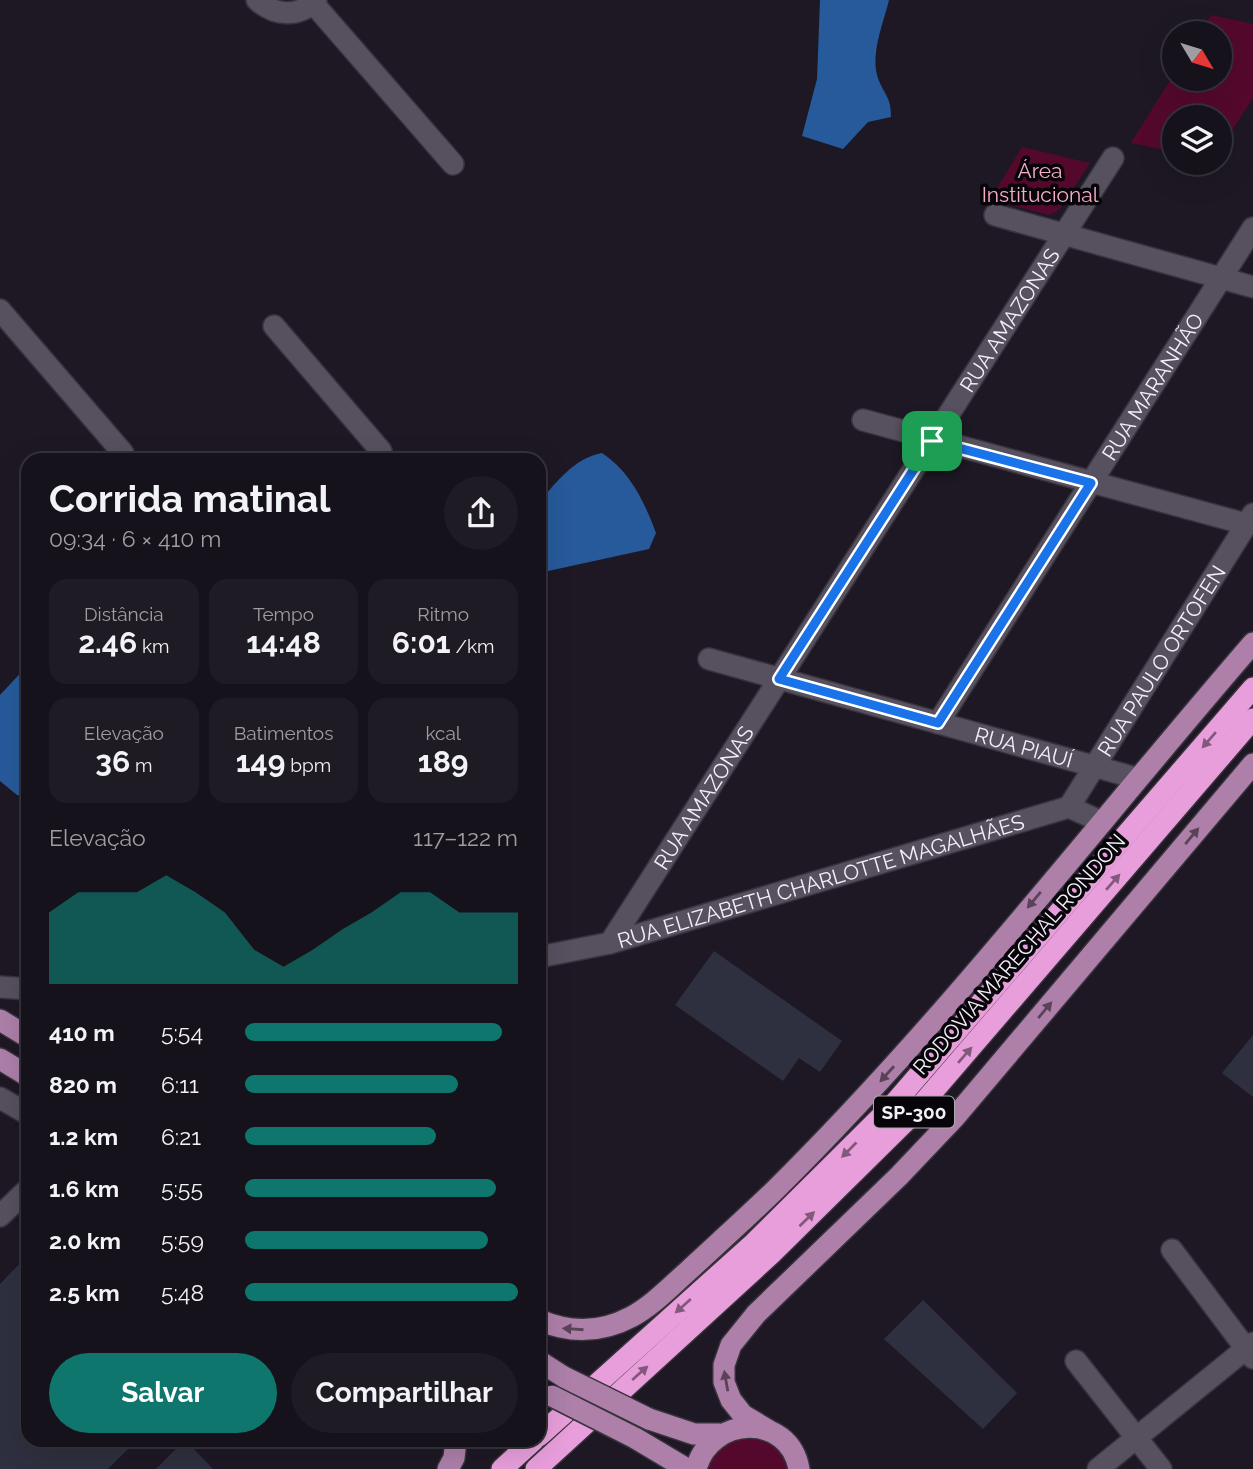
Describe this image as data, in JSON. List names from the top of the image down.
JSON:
{
  "streets": {
    "highway": ["RODOVIA MARECHAL RONDON", "SP-300"],
    "street": [
      "RUA AMAZONAS",
      "RUA MARANHÃO",
      "RUA PAULO ORTOFEN",
      "RUA PIAUÍ",
      "RUA ELIZABETH CHARLOTTE MAGALHÃES"
    ]
  },
  "crossings": [
    ["RUA AMAZONAS", "RUA PIAUÍ"],
    ["RUA AMAZONAS", "RUA ELIZABETH CHARLOTTE MAGALHÃES"],
    ["RUA MARANHÃO", "RUA PIAUÍ"],
    ["RUA PAULO ORTOFEN", "RUA PIAUÍ"],
    ["RUA PAULO ORTOFEN", "RUA ELIZABETH CHARLOTTE MAGALHÃES"]
  ],
  "parks": ["Área Institucional"],
  "north": "bottom right",
  "page": {
    "heading": ["Corrida matinal", "09:34 · 6 × 410 m"],
    "stats": [
      ["Distância", "2.46 km"],
      ["Tempo", "14:48"],
      ["Ritmo", "6:01 /km"],
      ["Elevação", "36 m"],
      ["Batimentos", "149 bpm"],
      ["kcal", "189"]
    ],
    "chart": ["Elevação", "117–122 m"],
    "list": [
      {
        "name": "410 m",
        "note": "5:54"
      },
      {
        "name": "820 m",
        "note": "6:11"
      },
      {
        "name": "1.2 km",
        "note": "6:21"
      },
      {
        "name": "1.6 km",
        "note": "5:55"
      },
      {
        "name": "2.0 km",
        "note": "5:59"
      },
      {
        "name": "2.5 km",
        "note": "5:48"
      }
    ],
    "buttons": ["Salvar", "Compartilhar"]
  }
}
